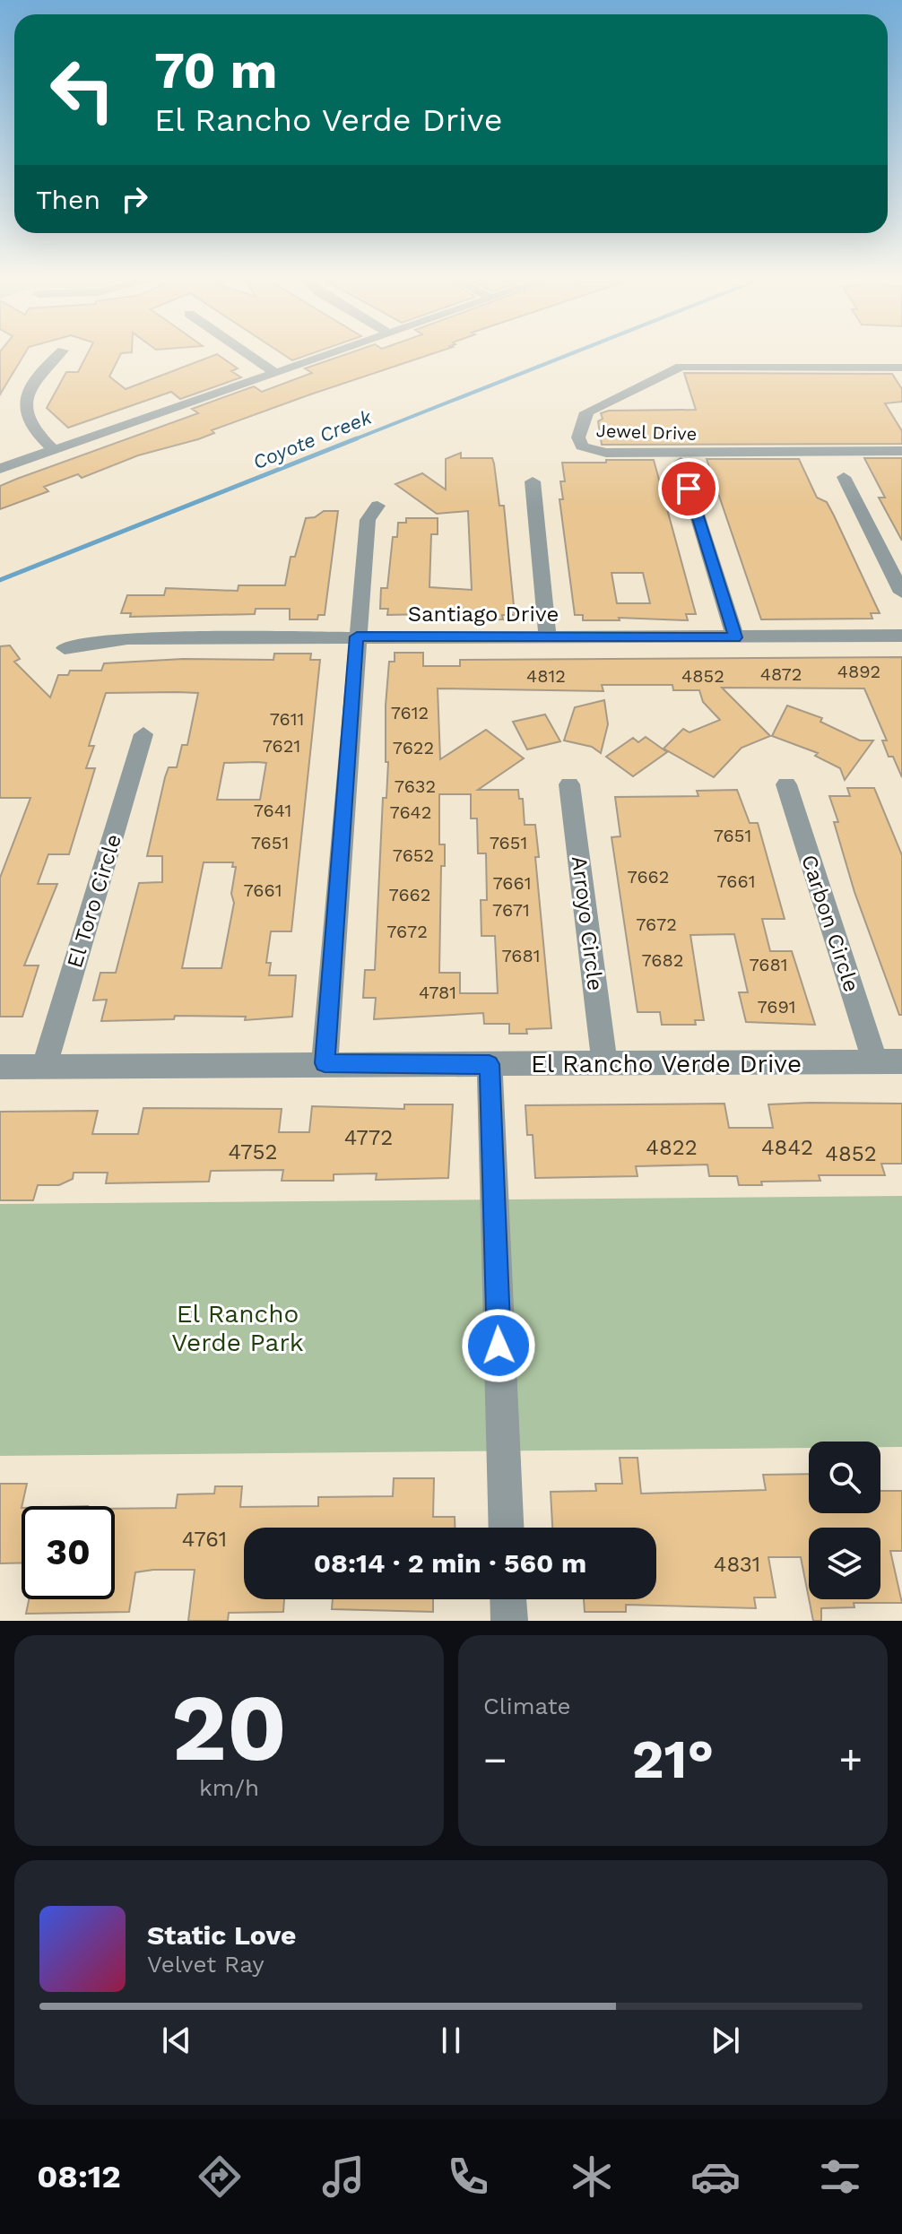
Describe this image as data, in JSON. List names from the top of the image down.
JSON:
{
  "streets": {
    "street": [
      "Jewel Drive",
      "Santiago Drive",
      "El Toro Circle",
      "Arroyo Circle",
      "Carbon Circle",
      "El Rancho Verde Drive"
    ]
  },
  "crossings": [
    ["El Toro Circle", "El Rancho Verde Drive"],
    ["Arroyo Circle", "El Rancho Verde Drive"],
    ["Carbon Circle", "El Rancho Verde Drive"]
  ],
  "water": ["Coyote Creek"],
  "parks": ["El Rancho Verde Park"],
  "house_numbers": [
    "4892",
    "4872",
    "4812",
    "4852",
    "7612",
    "7611",
    "7621",
    "7622",
    "7632",
    "7641",
    "7642",
    "7651",
    "7651",
    "7651",
    "7652",
    "7662",
    "7661",
    "7661",
    "7661",
    "7662",
    "7671",
    "7672",
    "7672",
    "7681",
    "7682",
    "7681",
    "4781",
    "7691",
    "4772",
    "4822",
    "4842",
    "4752",
    "4852",
    "4761",
    "4831"
  ],
  "page": {
    "turn": ["70 m", "El Rancho Verde Drive"],
    "then": "Then",
    "limit": "30",
    "trip": "08:14 · 2 min · 560 m",
    "tile": [
      ["20", "km/h"],
      "Climate"
    ],
    "heat": ["−", "21°", "+"],
    "song": ["Static Love", "Velvet Ray"],
    "tabs": "08:12"
  }
}
